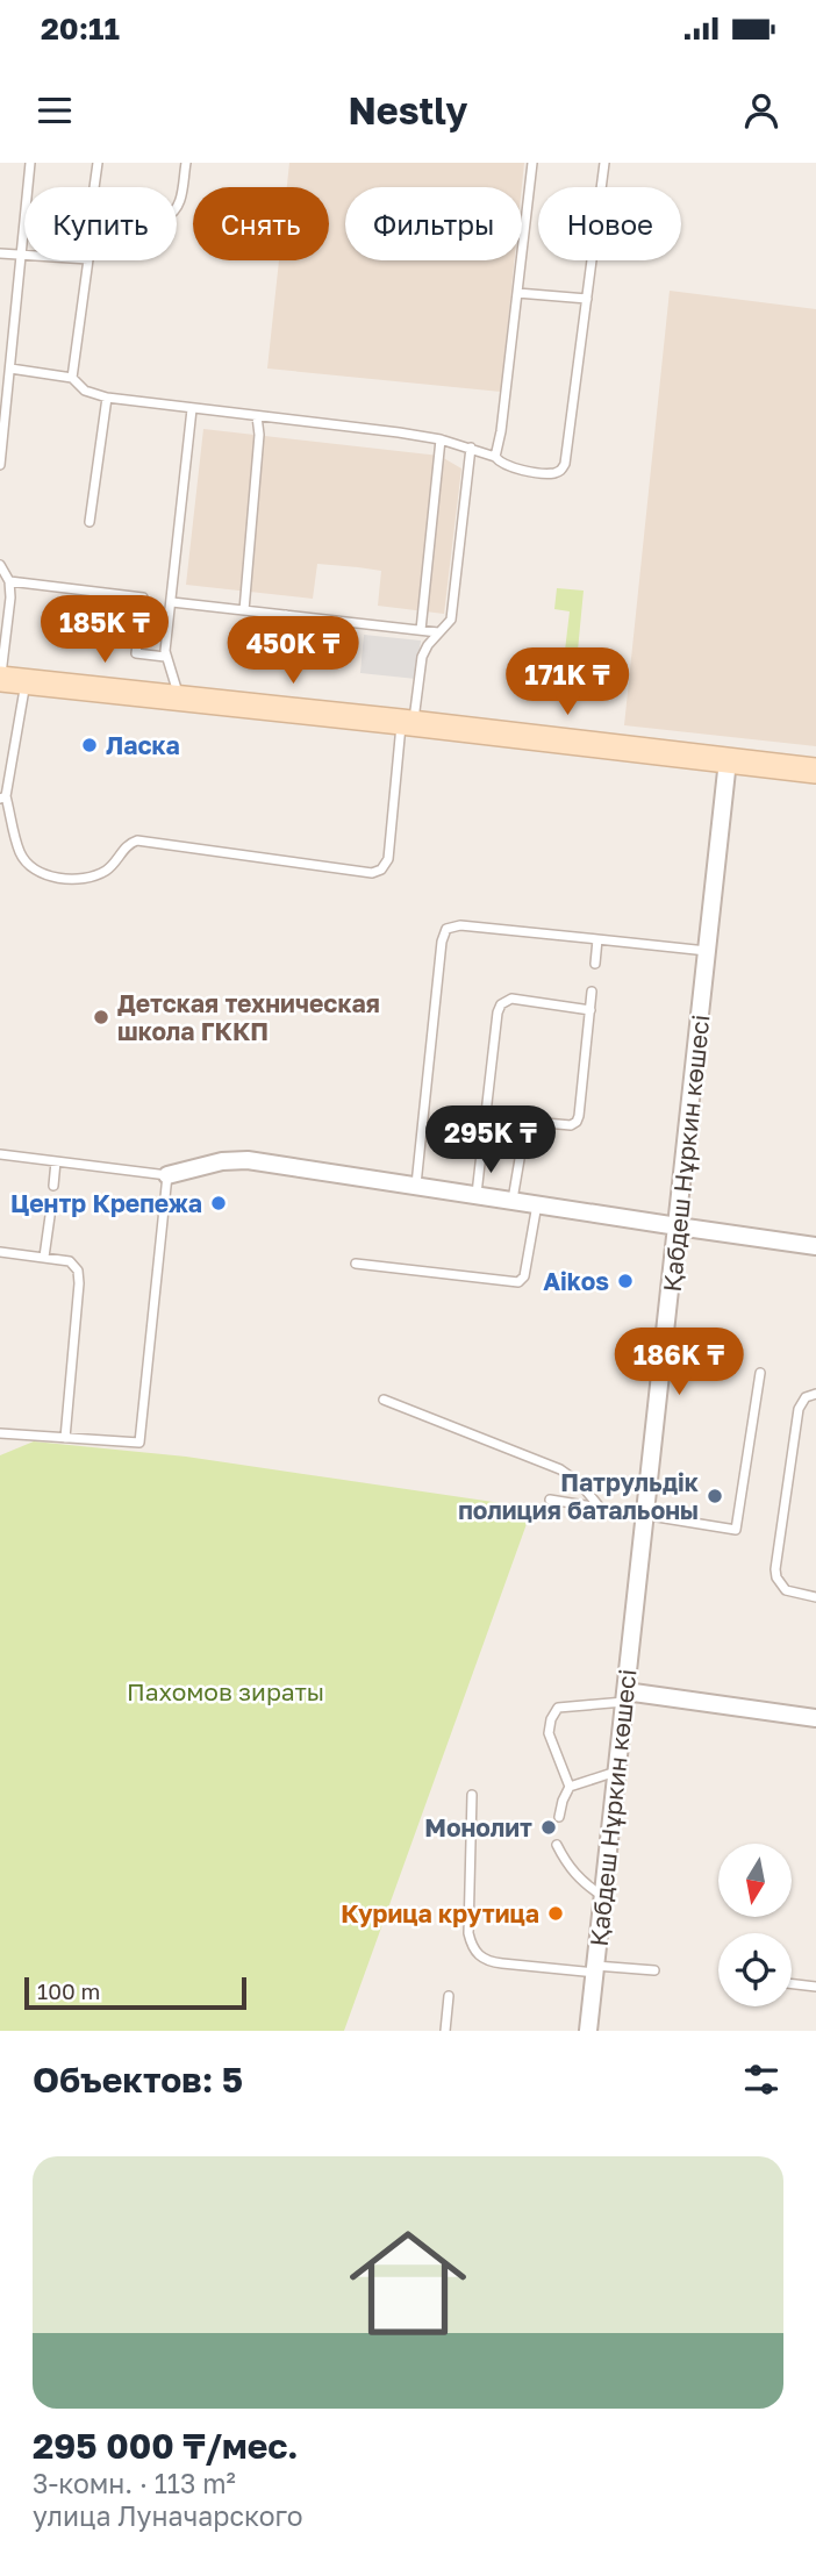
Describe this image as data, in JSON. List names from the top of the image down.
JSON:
{
  "streets": {
    "street": ["Қабдеш Нұркин көшесі"]
  },
  "parks": ["Пахомов зираты"],
  "places": [
    "Ласка",
    "Детская техническая школа ГККП",
    "Центр Крепежа",
    "Aikos",
    "Патрульдік полиция батальоны",
    "Монолит",
    "Курица крутица"
  ],
  "scale_bar": "100 m",
  "north": "bottom",
  "page": {
    "status": "20:11",
    "header": "Nestly",
    "chip": [
      "Купить",
      "Снять",
      "Фильтры",
      "Новое"
    ],
    "price": [
      "185K ₸",
      "450K ₸",
      "171K ₸",
      "295K ₸",
      "186K ₸"
    ],
    "scale": "100 m",
    "heading": "Объектов: 5",
    "list": [
      {
        "name": "295 000 ₸/мес.",
        "note": "3-комн. · 113 m² · улица Луначарского"
      }
    ]
  }
}
